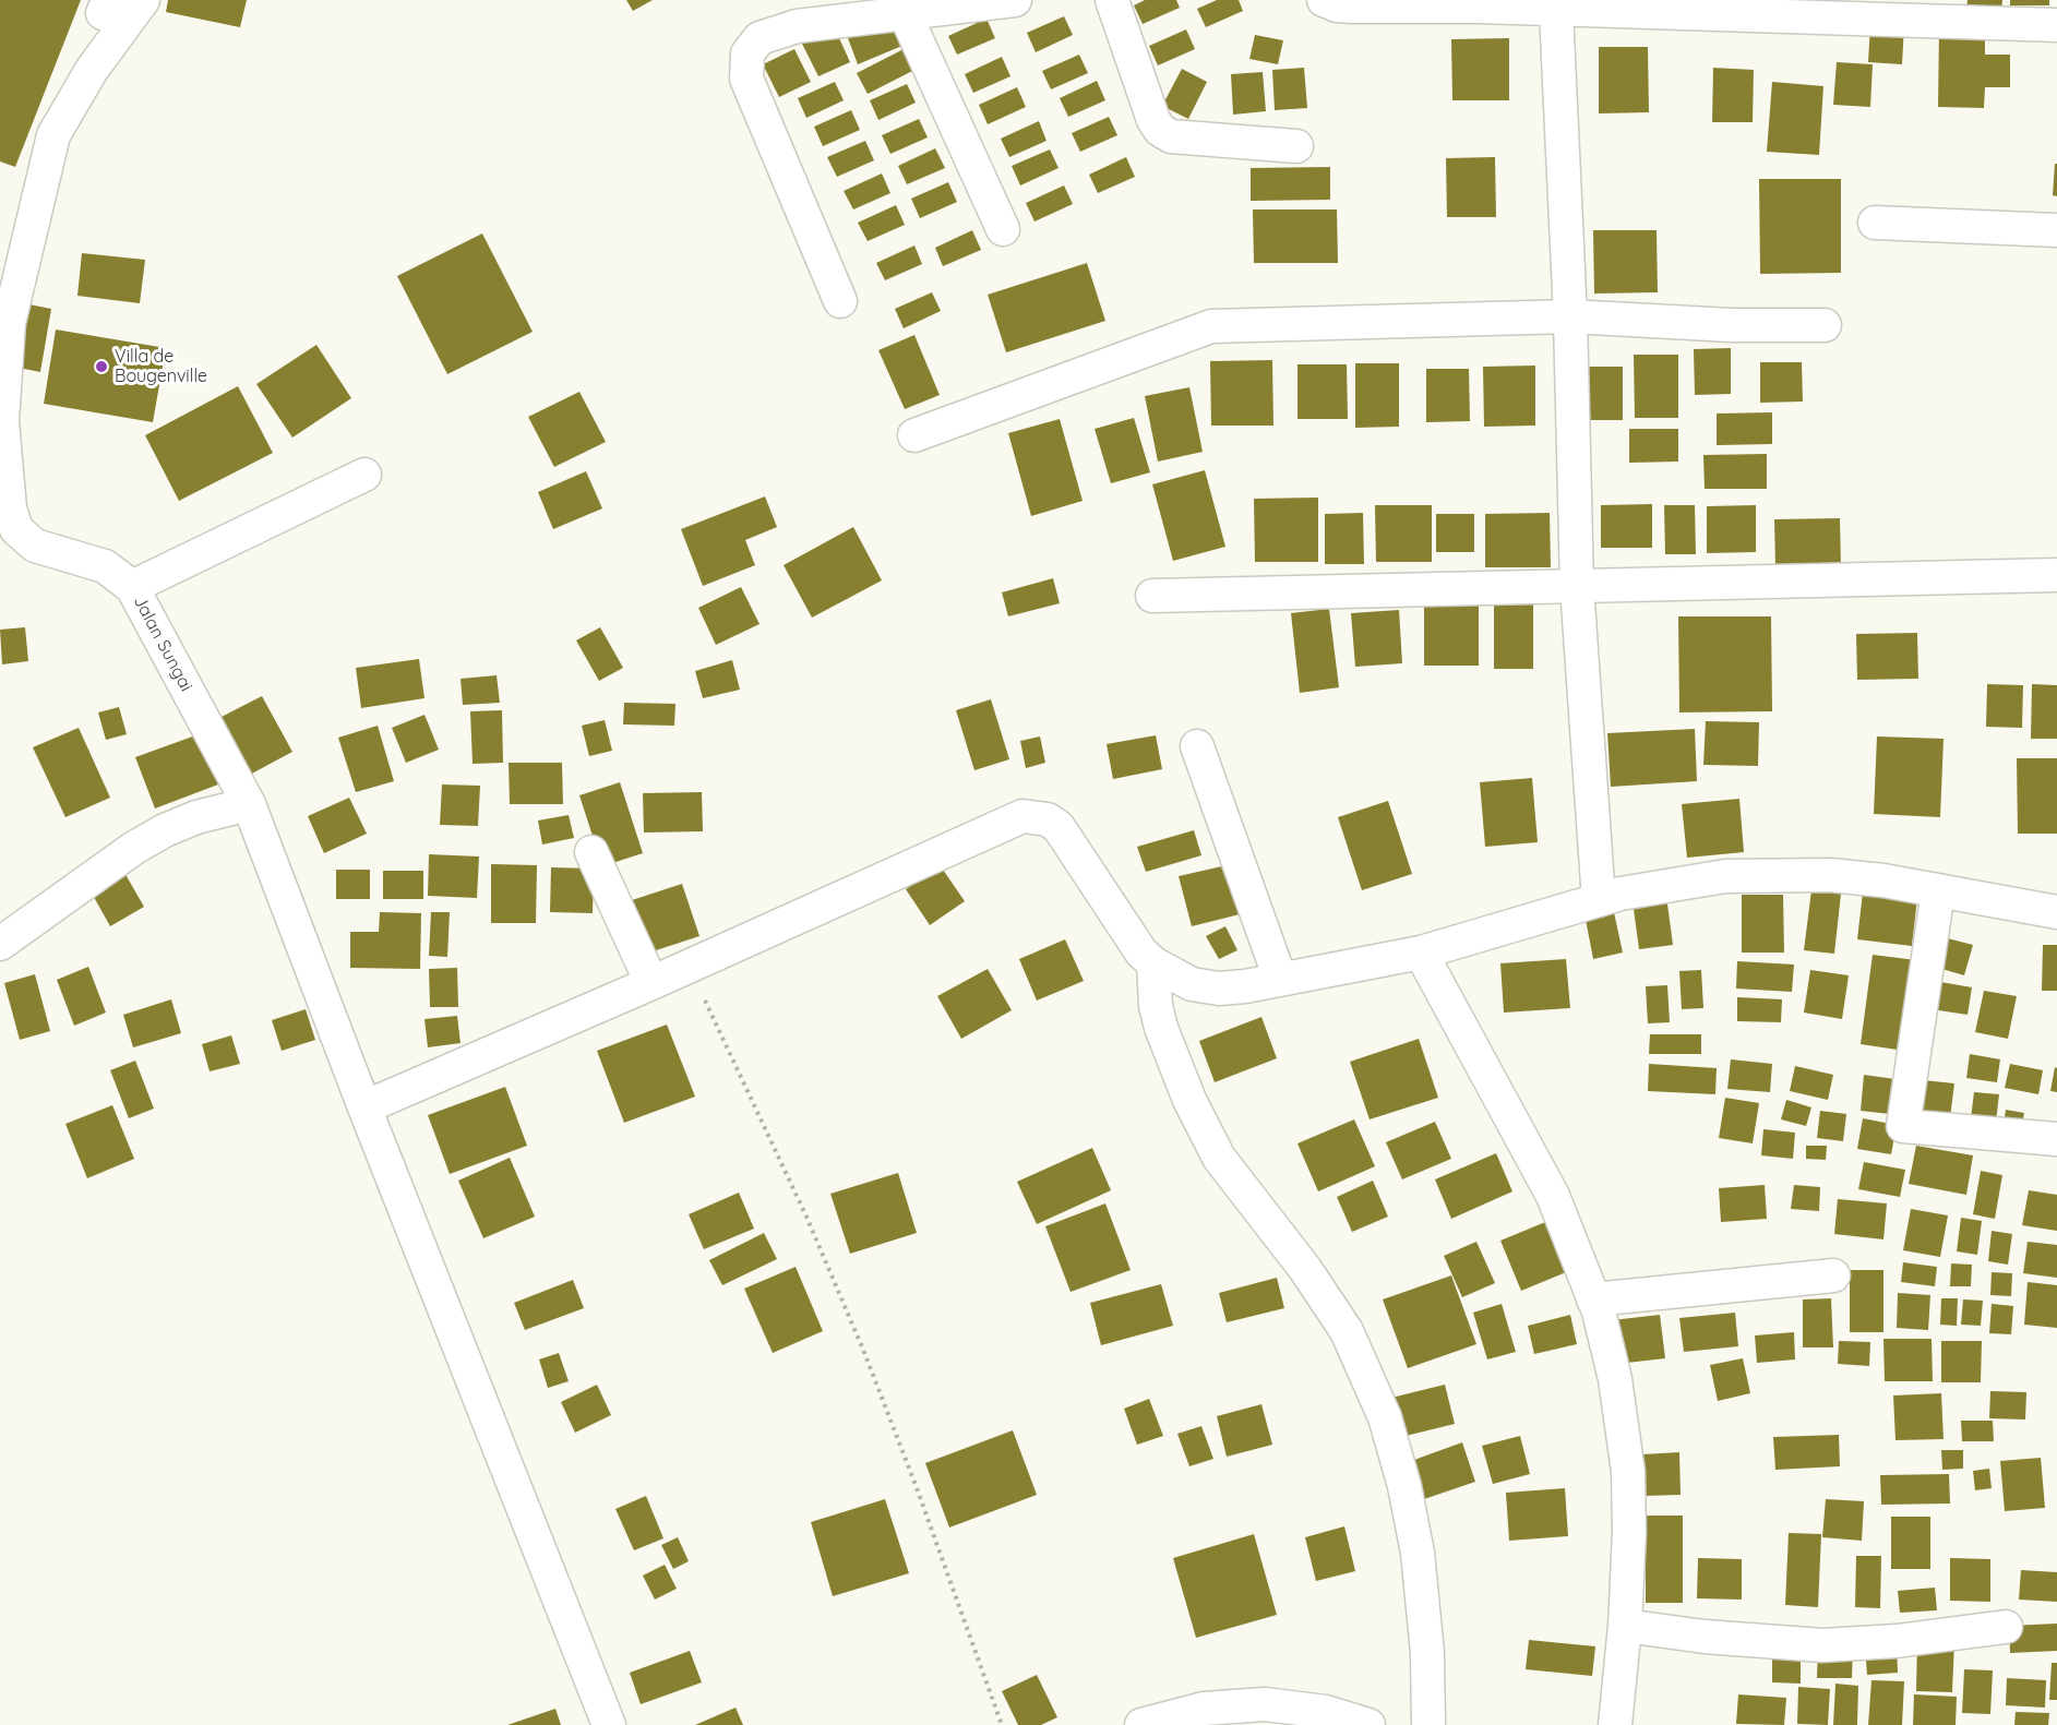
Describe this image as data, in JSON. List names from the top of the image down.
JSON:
{
  "streets": {
    "street": ["Jalan Sungai"]
  },
  "places": ["Villa de Bougenville"]
}
